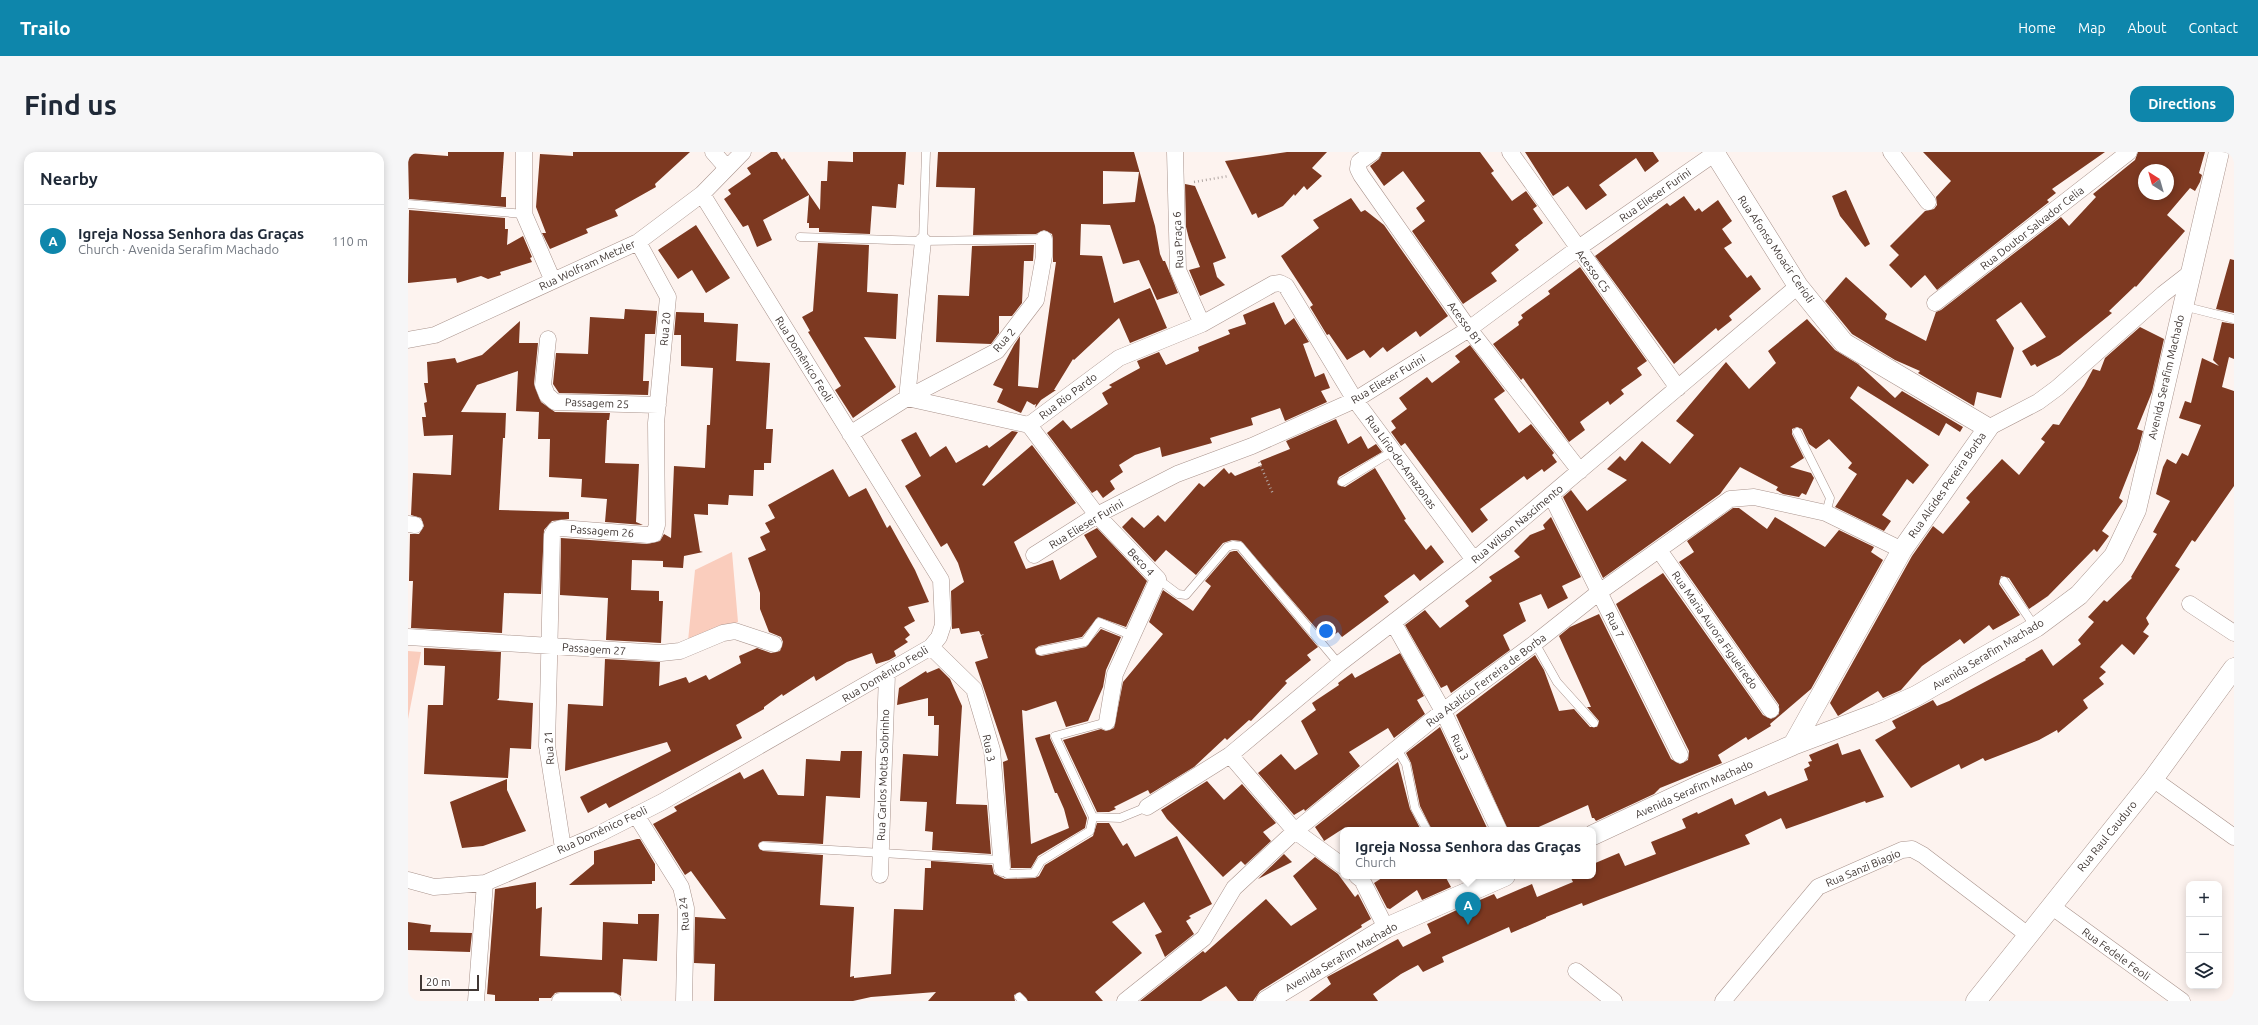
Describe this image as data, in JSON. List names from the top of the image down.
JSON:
{
  "streets": {
    "street": [
      "Rua Elieser Furini",
      "Rua Doutor Salvador Celia",
      "Rua Praça 6",
      "Rua Afonso Moacir Cerioli",
      "Rua Wolfram Metzler",
      "Acesso C5",
      "Acesso B1",
      "Rua 20",
      "Rua 2",
      "Rua Domênico Feoli",
      "Avenida Serafim Machado",
      "Rua Rio Pardo",
      "Passagem 25",
      "Rua Lírio-do-Amazonas",
      "Rua Alcides Pereira Borba",
      "Rua Wilson Nascimento",
      "Passagem 26",
      "Beco 4",
      "Rua 7",
      "Rua Maria Aurora Figueiredo",
      "Passagem 27",
      "Rua Atalício Ferreira de Borba",
      "Rua 3",
      "Rua 21",
      "Rua Carlos Motta Sobrinho",
      "Rua Raul Cauduro",
      "Rua Sanzi Biagio",
      "Rua 24",
      "Rua Fedele Feoli"
    ]
  },
  "crossings": [
    ["Rua Elieser Furini", "Rua Afonso Moacir Cerioli"],
    ["Rua Elieser Furini", "Acesso C5"],
    ["Rua Elieser Furini", "Acesso B1"],
    ["Rua Elieser Furini", "Rua Lírio-do-Amazonas"],
    ["Rua Elieser Furini", "Beco 4"],
    ["Rua Praça 6", "Rua Rio Pardo"],
    ["Rua Afonso Moacir Cerioli", "Rua Alcides Pereira Borba"],
    ["Rua Afonso Moacir Cerioli", "Rua Wilson Nascimento"],
    ["Rua Wolfram Metzler", "Rua 20"],
    ["Rua Wolfram Metzler", "Rua Domênico Feoli"],
    ["Acesso C5", "Rua Wilson Nascimento"],
    ["Acesso B1", "Rua Wilson Nascimento"],
    ["Rua 20", "Passagem 25"],
    ["Rua 20", "Passagem 26"],
    ["Rua 2", "Rua Rio Pardo"],
    ["Rua Domênico Feoli", "Rua 3"],
    ["Rua Domênico Feoli", "Rua 21"],
    ["Rua Domênico Feoli", "Rua Carlos Motta Sobrinho"],
    ["Rua Domênico Feoli", "Rua 24"],
    ["Avenida Serafim Machado", "Rua Alcides Pereira Borba"],
    ["Rua Rio Pardo", "Rua Lírio-do-Amazonas"],
    ["Rua Rio Pardo", "Beco 4"],
    ["Rua Lírio-do-Amazonas", "Rua Wilson Nascimento"],
    ["Rua Alcides Pereira Borba", "Rua Atalício Ferreira de Borba"],
    ["Rua Wilson Nascimento", "Rua 7"],
    ["Rua Wilson Nascimento", "Rua 3"],
    ["Passagem 26", "Passagem 27"],
    ["Passagem 26", "Rua 21"],
    ["Rua 7", "Rua Atalício Ferreira de Borba"],
    ["Rua Maria Aurora Figueiredo", "Rua Atalício Ferreira de Borba"],
    ["Passagem 27", "Rua 21"],
    ["Rua Atalício Ferreira de Borba", "Rua 3"],
    ["Rua Raul Cauduro", "Rua Sanzi Biagio"],
    ["Rua Raul Cauduro", "Rua Fedele Feoli"]
  ],
  "scale_bar": "20 m",
  "north": "top left",
  "page": {
    "header": "Trailo",
    "nav": [
      "Home",
      "Map",
      "About",
      "Contact"
    ],
    "buttons": "Directions",
    "title": "Find us",
    "heading": "Nearby",
    "list": [
      {
        "mark": "A",
        "name": "Igreja Nossa Senhora das Graças",
        "note": "Church · Avenida Serafim Machado",
        "value": "110 m"
      }
    ],
    "popup": ["Igreja Nossa Senhora das Graças", "Church"],
    "map_buttons": ["+", "−"],
    "pins": "A",
    "scale": "20 m"
  }
}
